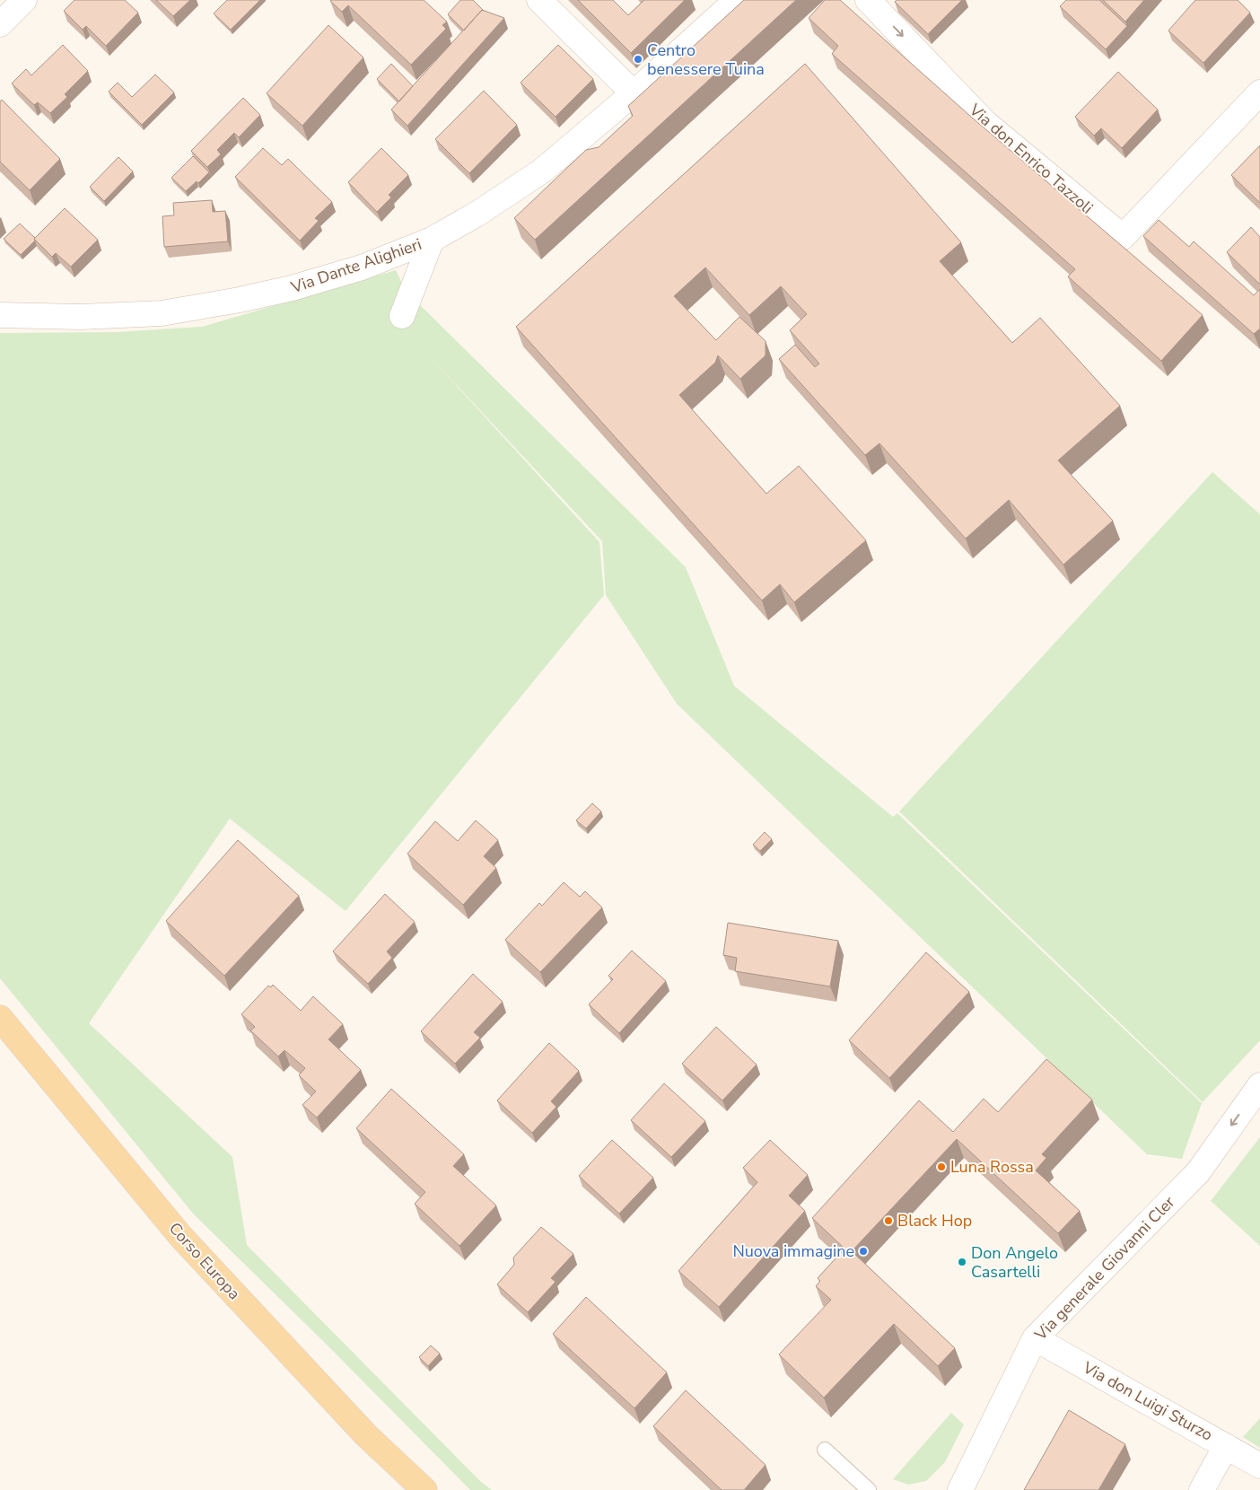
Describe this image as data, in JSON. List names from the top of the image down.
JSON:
{
  "streets": {
    "main road": ["Corso Europa"],
    "street": [
      "Via don Enrico Tazzoli",
      "Via Dante Alighieri",
      "Via generale Giovanni Cler",
      "Via don Luigi Sturzo"
    ]
  },
  "crossings": [
    ["Via generale Giovanni Cler", "Via don Luigi Sturzo"]
  ],
  "one_way": ["Via generale Giovanni Cler"],
  "places": [
    "Centro benessere Tuina",
    "Luna Rossa",
    "Black Hop",
    "Nuova immagine",
    "Don Angelo Casartelli"
  ]
}
